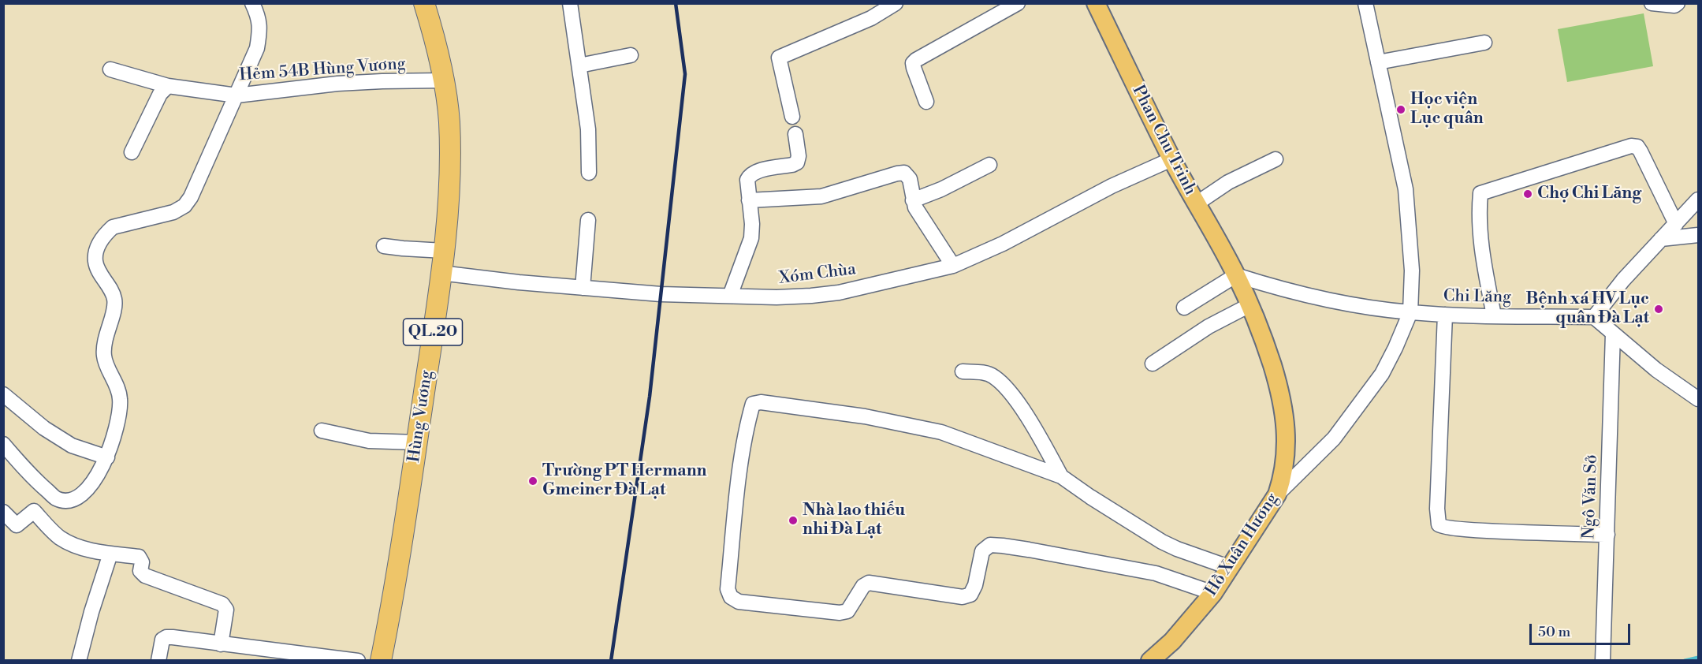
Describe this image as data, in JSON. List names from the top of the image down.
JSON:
{
  "streets": {
    "highway": ["QL.20", "Hùng Vương"],
    "main road": ["Phan Chu Trinh", "Hồ Xuân Hương"],
    "street": [
      "Hẻm 54B Hùng Vương",
      "Xóm Chùa",
      "Chi Lăng",
      "Ngô Văn Sở"
    ]
  },
  "crossings": [
    ["Hẻm 54B Hùng Vương", "Hùng Vương"],
    ["Phan Chu Trinh", "Xóm Chùa"],
    ["Phan Chu Trinh", "Chi Lăng"],
    ["Phan Chu Trinh", "Hồ Xuân Hương"],
    ["Xóm Chùa", "Hùng Vương"],
    ["Chi Lăng", "Hồ Xuân Hương"]
  ],
  "places": [
    "Học viện Lục quân",
    "Chợ Chi Lăng",
    "Bệnh xá HV Lục quân Đà Lạt",
    "Trường PT Hermann Gmeiner Đà Lạt",
    "Nhà lao thiếu nhi Đà Lạt"
  ],
  "scale_bar": "50 m"
}
